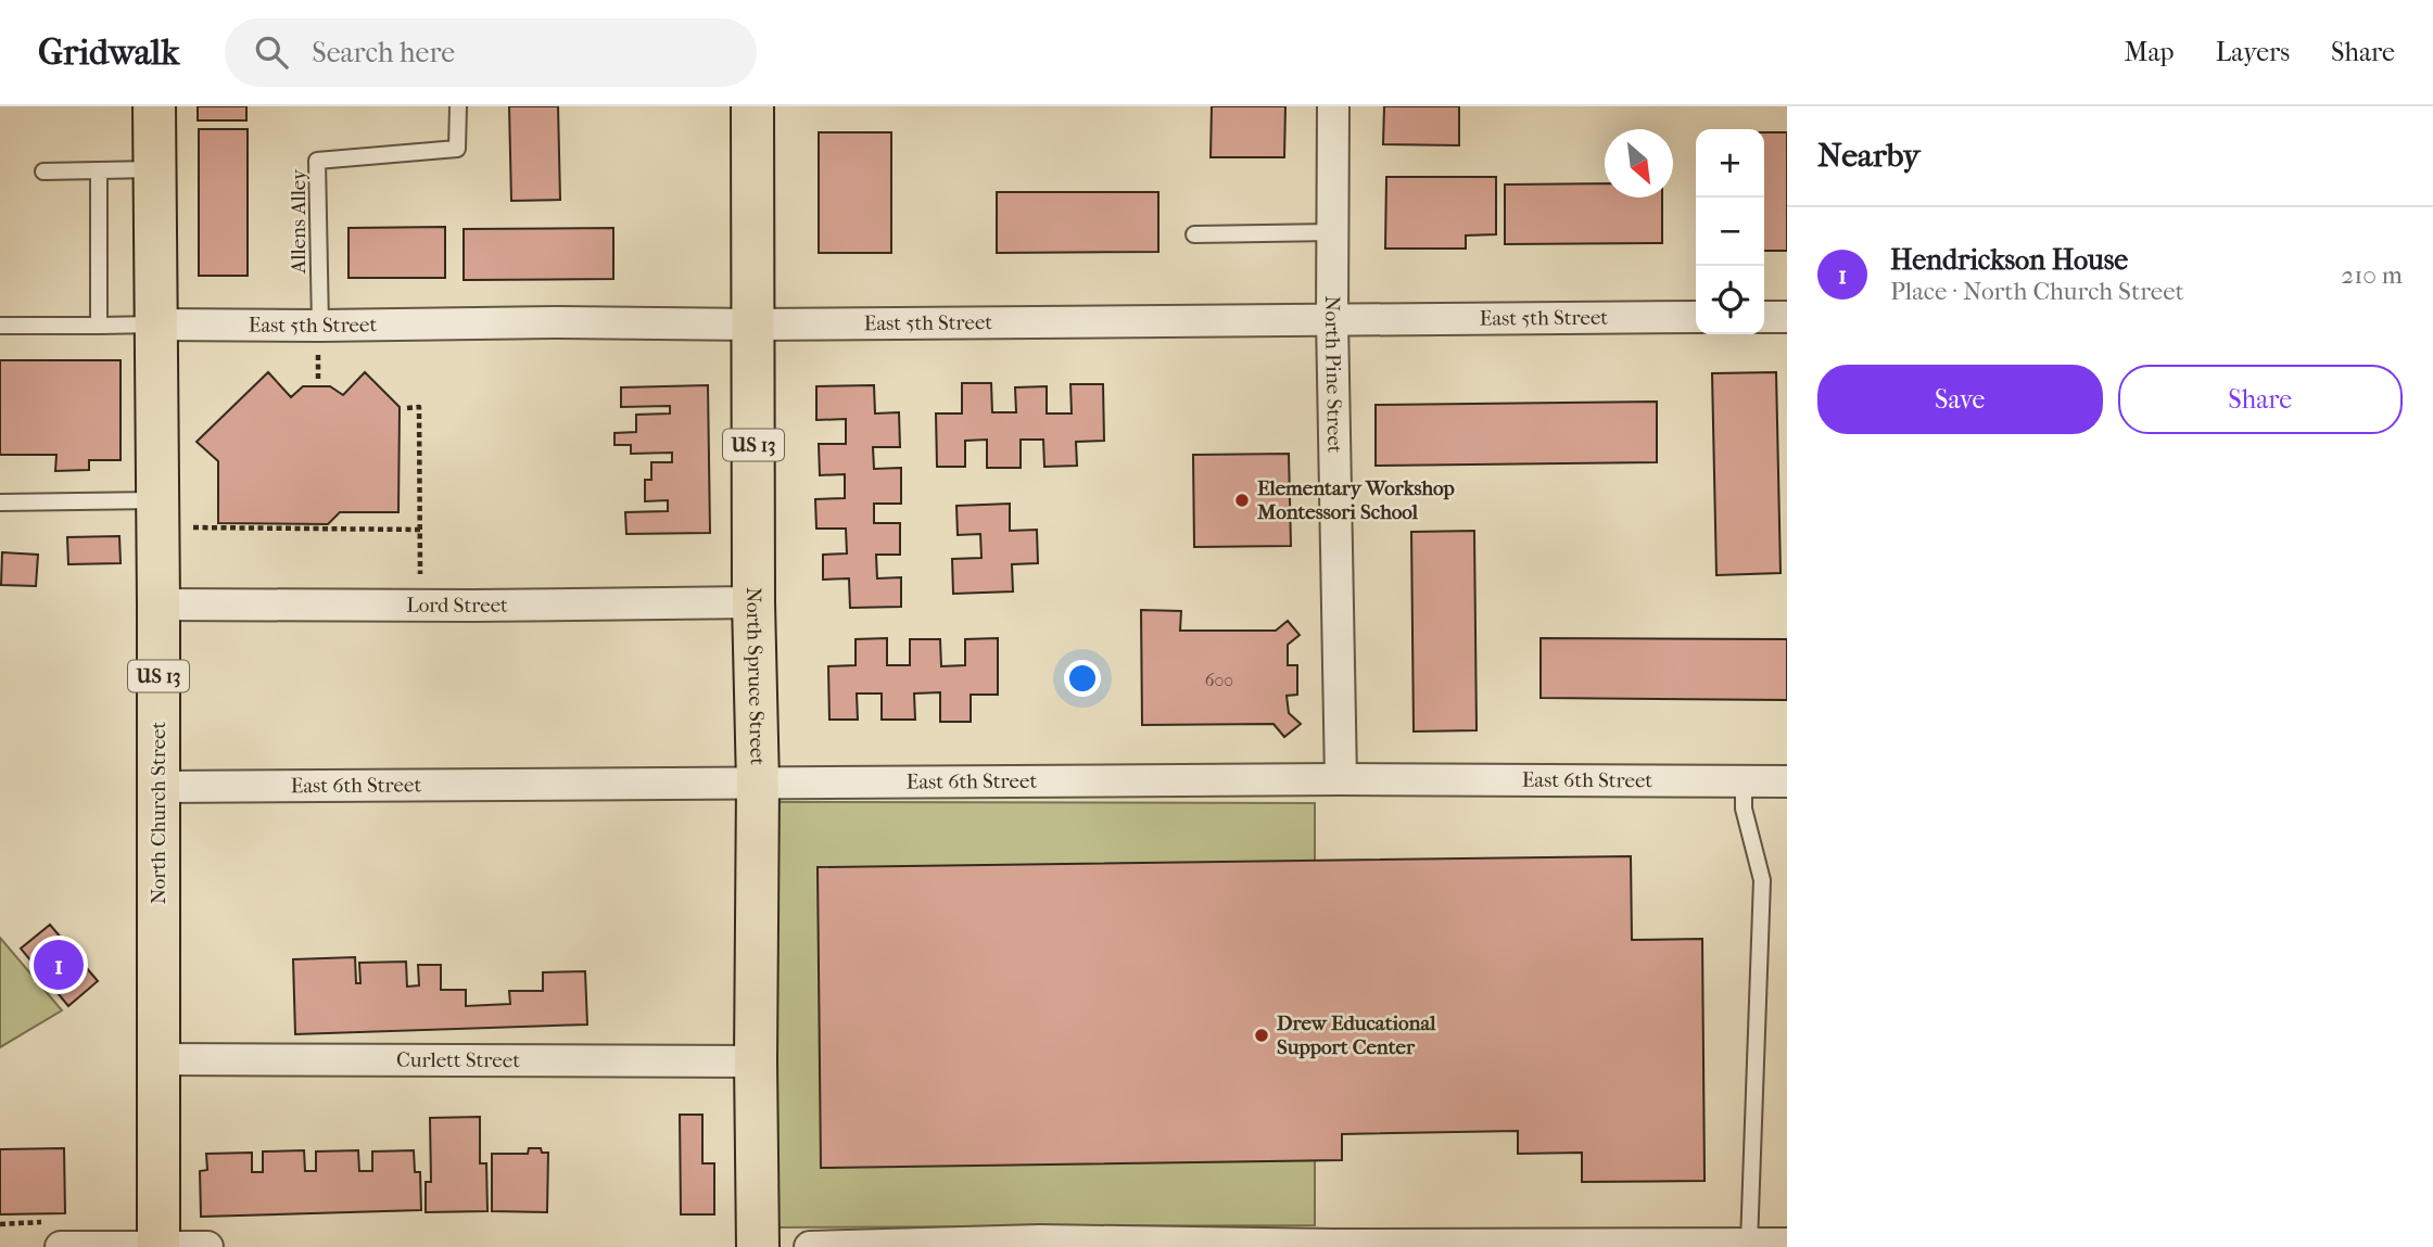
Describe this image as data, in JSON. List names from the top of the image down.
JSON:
{
  "streets": {
    "main road": ["US 13", "North Spruce Street", "North Church Street"],
    "street": [
      "East 5th Street",
      "North Pine Street",
      "Lord Street",
      "East 6th Street",
      "Curlett Street"
    ],
    "lane": ["Allens Alley"]
  },
  "crossings": [
    ["Allens Alley", "East 5th Street"],
    ["East 5th Street", "North Pine Street"],
    ["East 5th Street", "North Spruce Street"],
    ["East 5th Street", "North Church Street"],
    ["North Pine Street", "East 6th Street"],
    ["Lord Street", "North Spruce Street"],
    ["Lord Street", "North Church Street"],
    ["North Spruce Street", "East 6th Street"],
    ["North Spruce Street", "Curlett Street"],
    ["East 6th Street", "North Church Street"],
    ["North Church Street", "Curlett Street"]
  ],
  "places": ["Elementary Workshop Montessori School", "Drew Educational Support Center"],
  "house_numbers": ["600"],
  "north": "bottom right",
  "page": {
    "header": "Gridwalk",
    "search": "Search here",
    "nav": ["Map", "Layers", "Share"],
    "heading": "Nearby",
    "map_buttons": ["+", "−"],
    "list": [
      {
        "mark": "1",
        "name": "Hendrickson House",
        "note": "Place · North Church Street",
        "value": "210 m"
      }
    ],
    "buttons": ["Save", "Share"],
    "pins": "1"
  }
}
